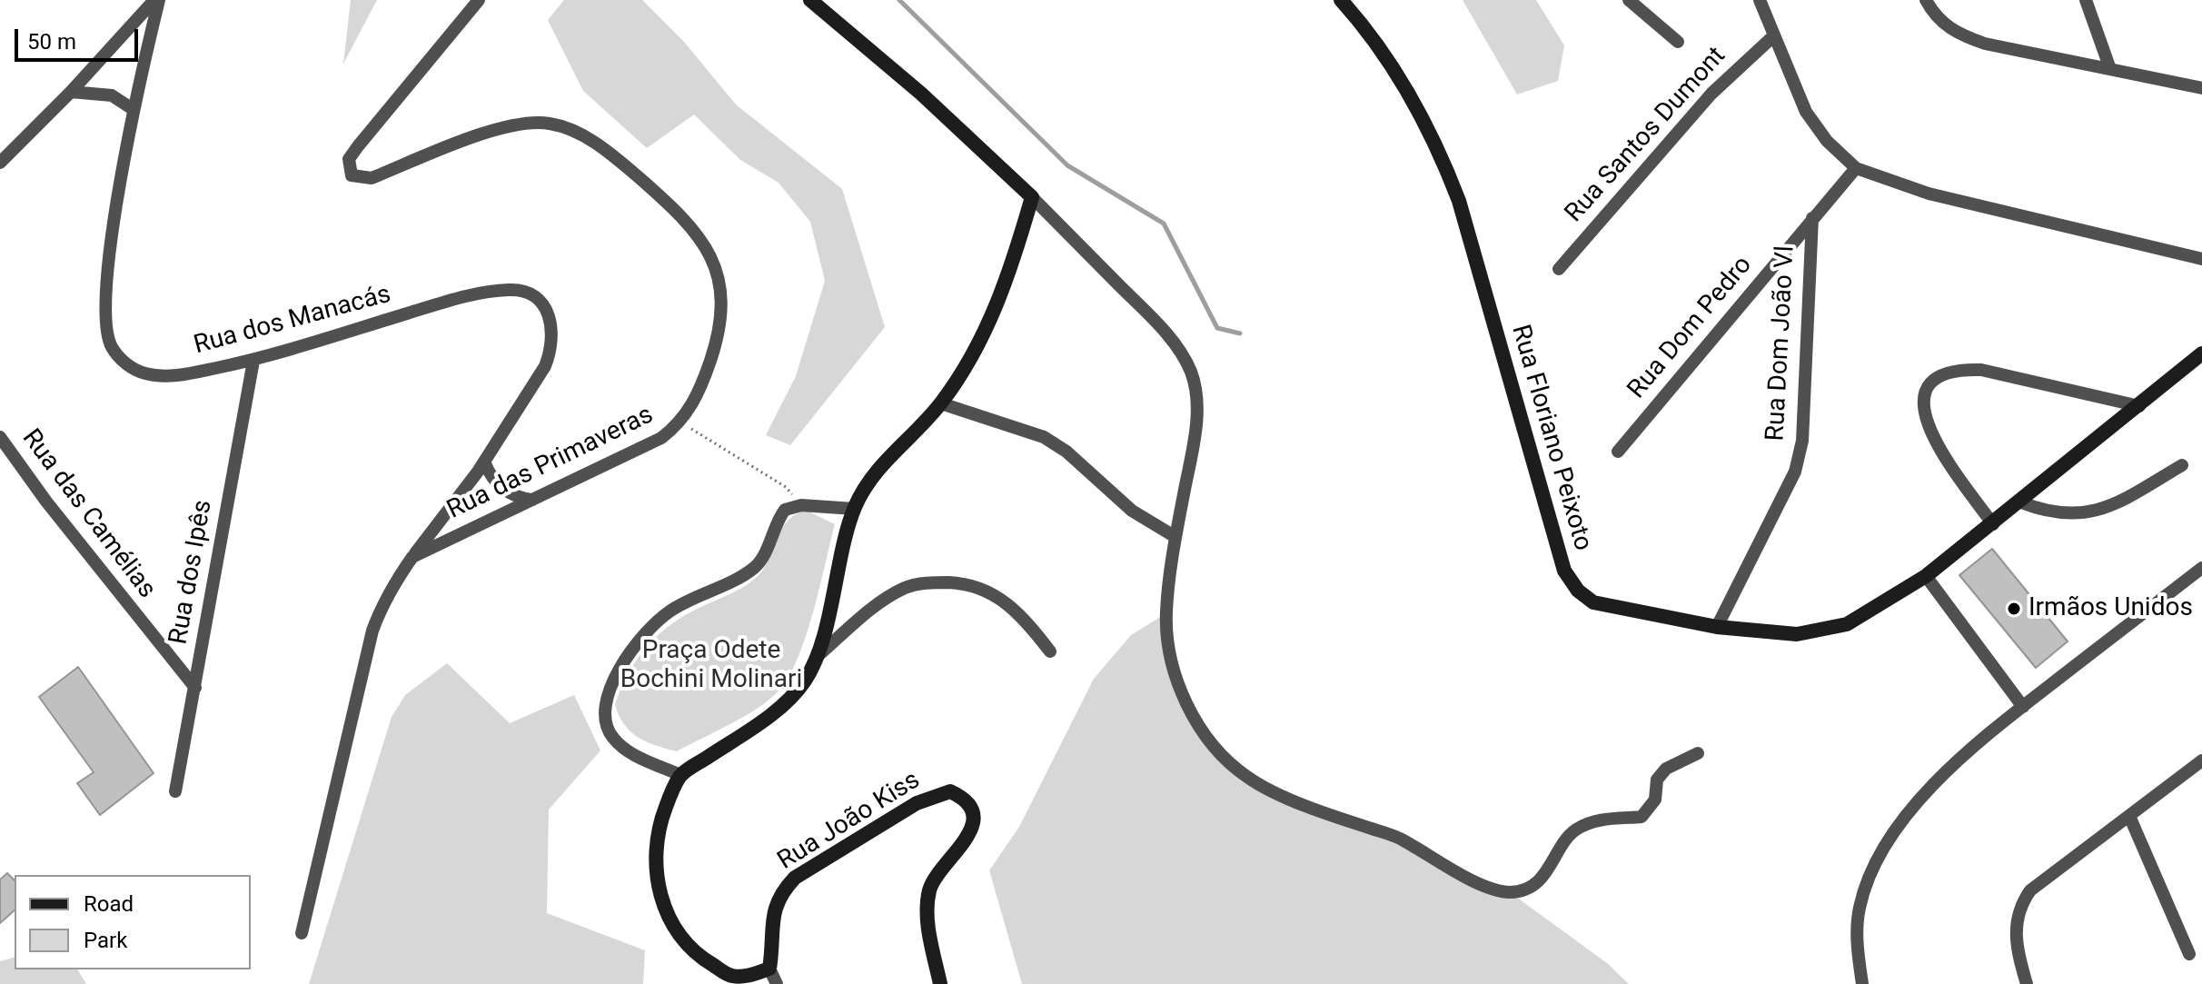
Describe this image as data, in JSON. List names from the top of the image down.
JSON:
{
  "streets": {
    "street": [
      "Rua Santos Dumont",
      "Rua dos Manacás",
      "Rua Dom Pedro",
      "Rua Dom João Vl",
      "Rua Floriano Peixoto",
      "Rua das Primaveras",
      "Rua das Camélias",
      "Rua dos Ipês",
      "Rua João Kiss"
    ]
  },
  "crossings": [
    ["Rua dos Manacás", "Rua das Primaveras"],
    ["Rua dos Manacás", "Rua dos Ipês"],
    ["Rua Dom Pedro", "Rua Dom João Vl"],
    ["Rua Dom João Vl", "Rua Floriano Peixoto"],
    ["Rua das Camélias", "Rua dos Ipês"]
  ],
  "parks": ["Praça Odete Bochini Molinari"],
  "places": ["Irmãos Unidos"],
  "legend": ["Road", "Park"],
  "scale_bar": "50 m"
}
